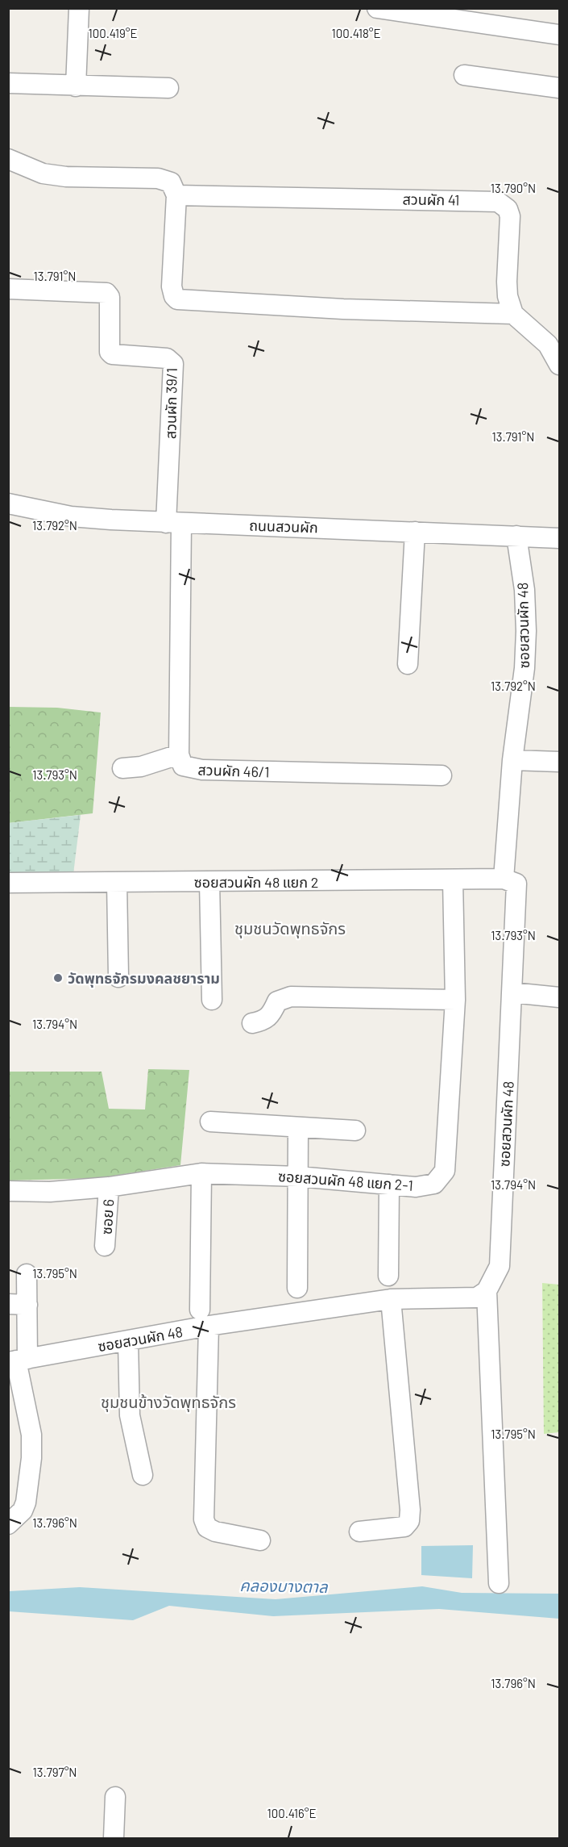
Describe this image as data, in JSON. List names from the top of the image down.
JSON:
{
  "streets": {
    "street": [
      "สวนผัก 41",
      "สวนผัก 39/1",
      "ถนนสวนผัก",
      "ซอยสวนผัก 48",
      "สวนผัก 46/1",
      "ซอยสวนผัก 48 แยก 2",
      "ซอยสวนผัก 48 แยก 2-1",
      "ซอย 6"
    ]
  },
  "crossings": [
    ["สวนผัก 39/1", "ถนนสวนผัก"],
    ["สวนผัก 39/1", "สวนผัก 46/1"],
    ["ถนนสวนผัก", "ซอยสวนผัก 48"],
    ["ถนนสวนผัก", "สวนผัก 46/1"],
    ["ซอยสวนผัก 48", "ซอยสวนผัก 48 แยก 2"],
    ["ซอยสวนผัก 48 แยก 2", "ซอยสวนผัก 48 แยก 2-1"],
    ["ซอยสวนผัก 48 แยก 2-1", "ซอย 6"]
  ],
  "districts": ["ชุมชนวัดพุทธจักร", "ชุมชนข้างวัดพุทธจักร"],
  "water": ["คลองบางตาล"],
  "places": ["วัดพุทธจักรมงคลชยาราม"],
  "coordinates": [
    "100.419°E",
    "100.418°E",
    "13.790°N",
    "13.791°N",
    "13.792°N",
    "13.793°N",
    "13.794°N",
    "13.795°N",
    "13.796°N",
    "13.797°N",
    "100.416°E"
  ]
}
